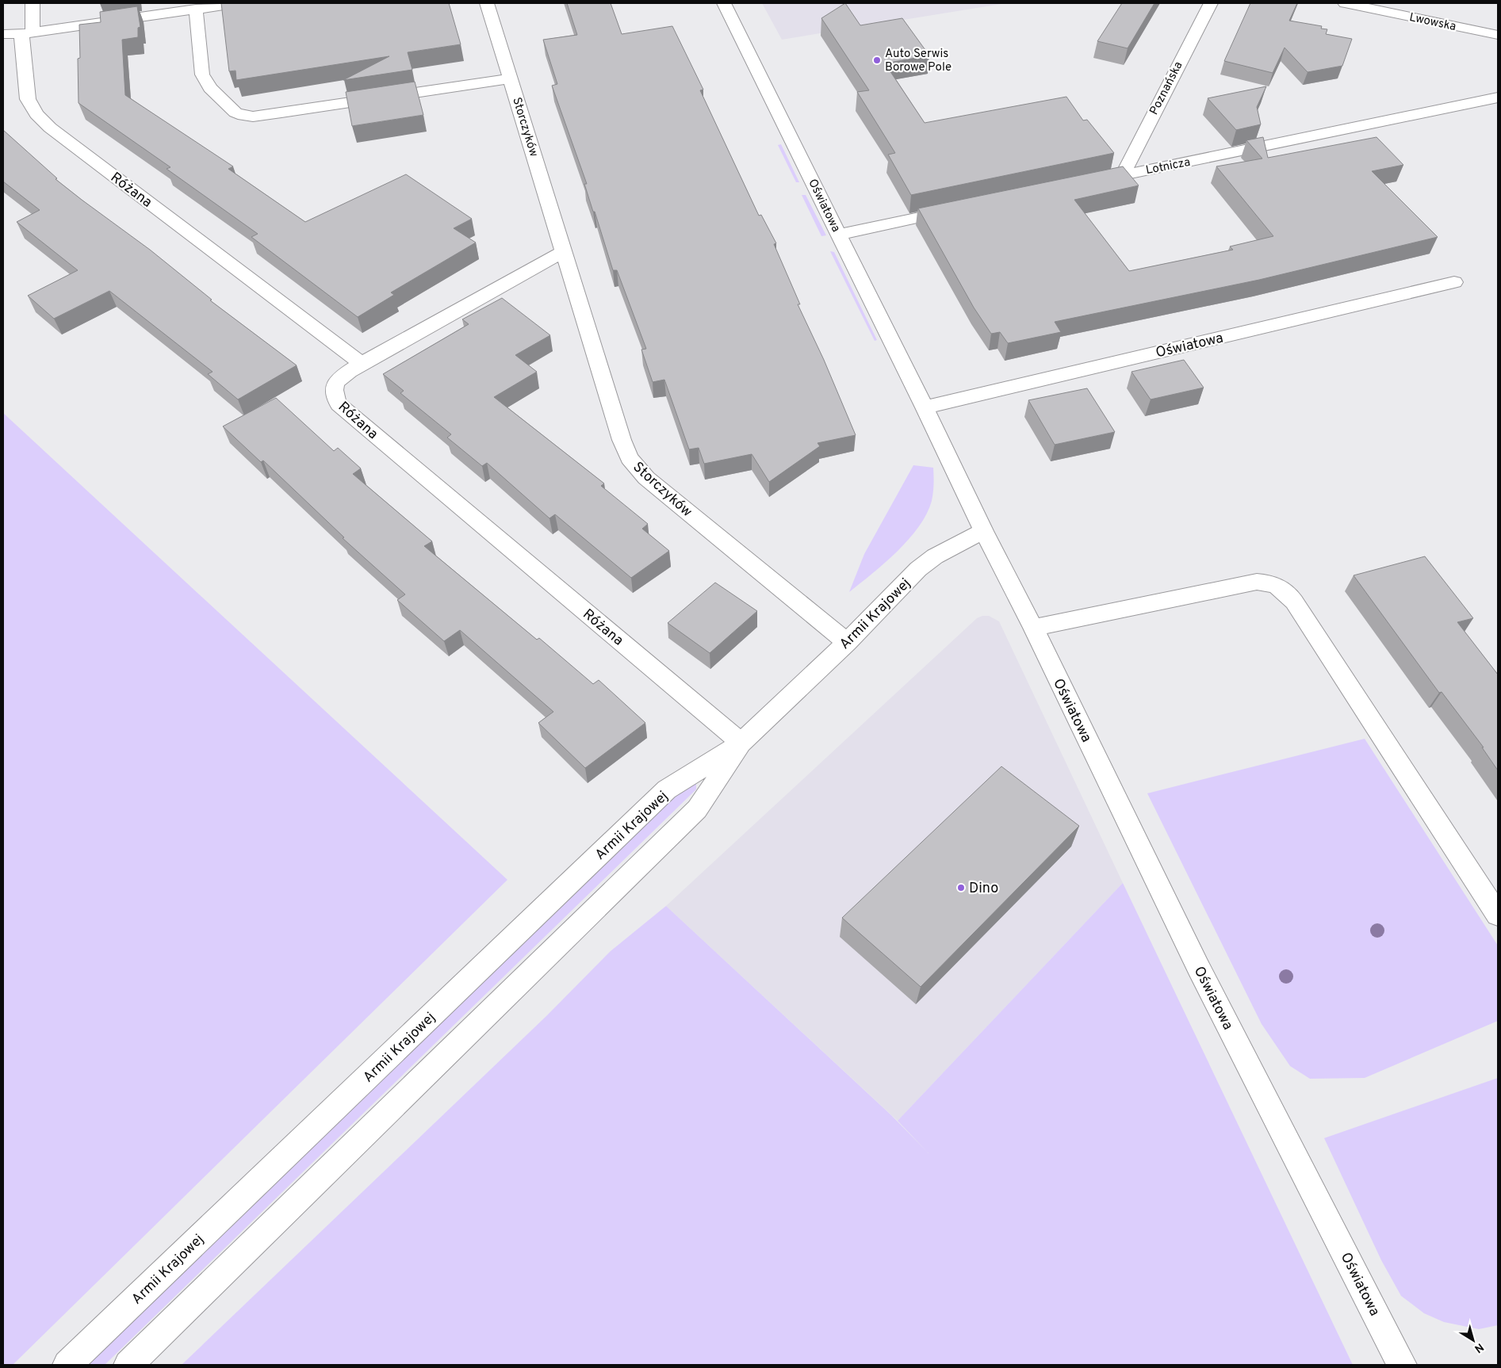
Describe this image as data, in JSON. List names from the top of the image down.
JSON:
{
  "streets": {
    "street": [
      "Lwowska",
      "Poznańska",
      "Storczyków",
      "Lotnicza",
      "Różana",
      "Oświatowa",
      "Armii Krajowej"
    ]
  },
  "crossings": [
    ["Poznańska", "Lotnicza"],
    ["Storczyków", "Armii Krajowej"],
    ["Różana", "Armii Krajowej"],
    ["Oświatowa", "Armii Krajowej"]
  ],
  "places": ["Auto Serwis Borowe Pole", "Dino"],
  "north": "bottom right"
}
